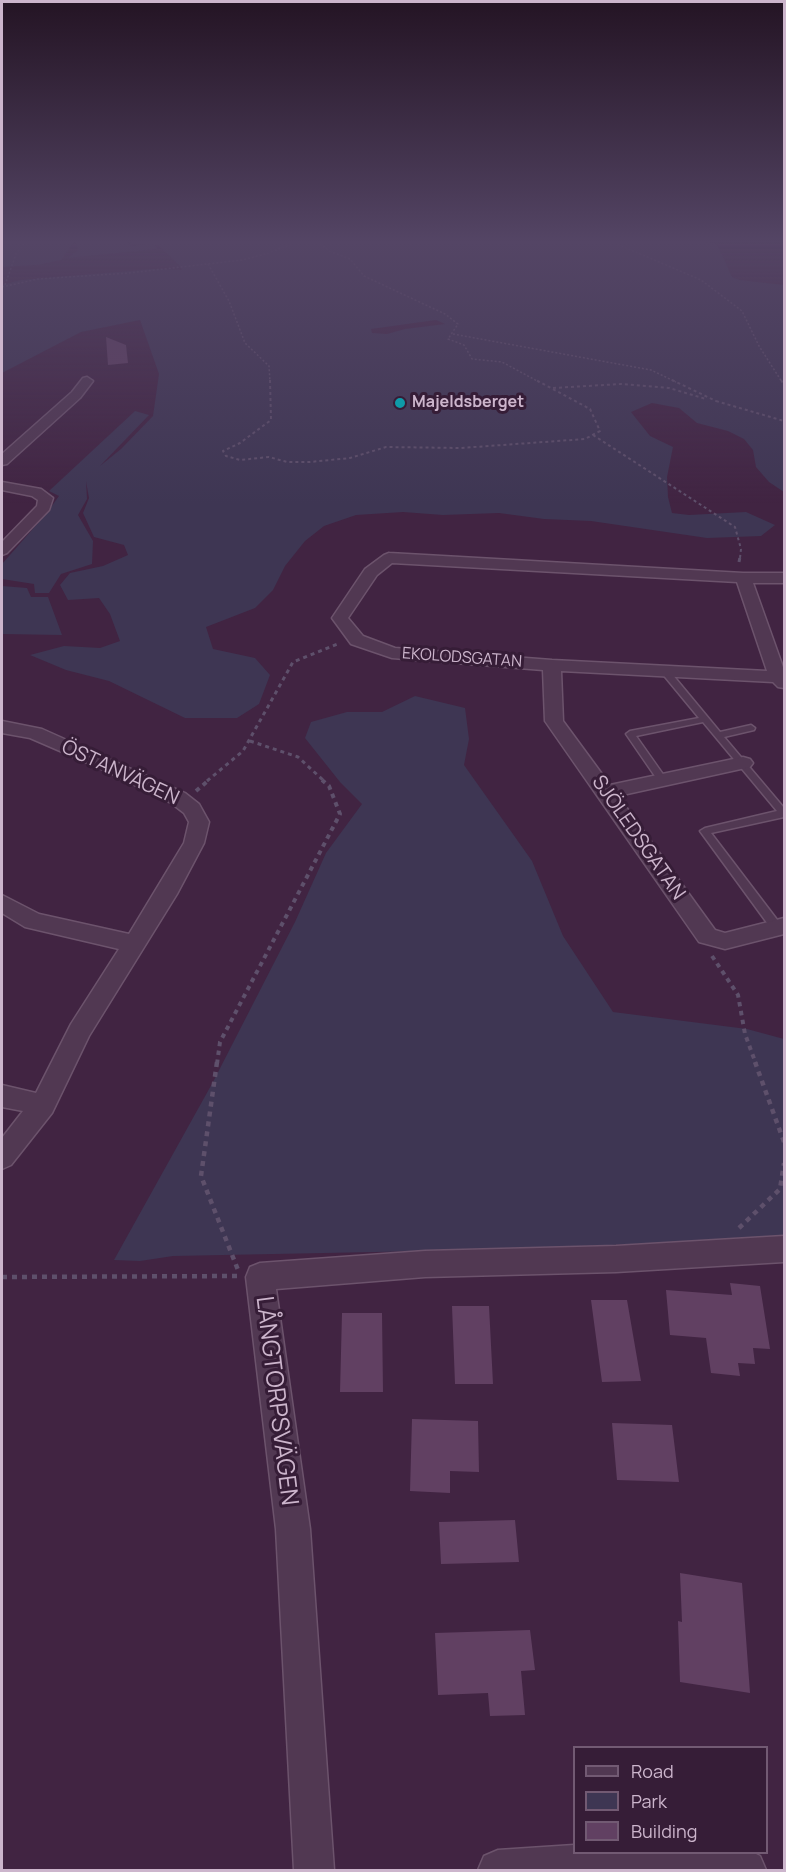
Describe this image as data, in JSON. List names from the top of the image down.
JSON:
{
  "streets": {
    "street": [
      "EKOLODSGATAN",
      "ÖSTANVÄGEN",
      "SJÖLEDSGATAN",
      "LÅNGTORPSVÄGEN"
    ]
  },
  "crossings": [
    ["EKOLODSGATAN", "SJÖLEDSGATAN"]
  ],
  "places": ["Majeldsberget"],
  "legend": ["Road", "Park", "Building"]
}
